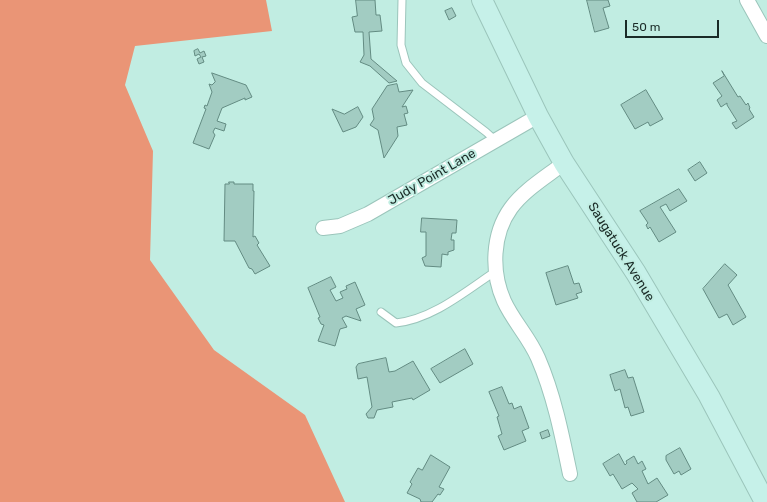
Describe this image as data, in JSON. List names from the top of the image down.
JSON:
{
  "streets": {
    "main road": ["Saugatuck Avenue"],
    "street": ["Judy Point Lane"]
  },
  "crossings": [
    ["Judy Point Lane", "Saugatuck Avenue"]
  ],
  "scale_bar": "50 m"
}
